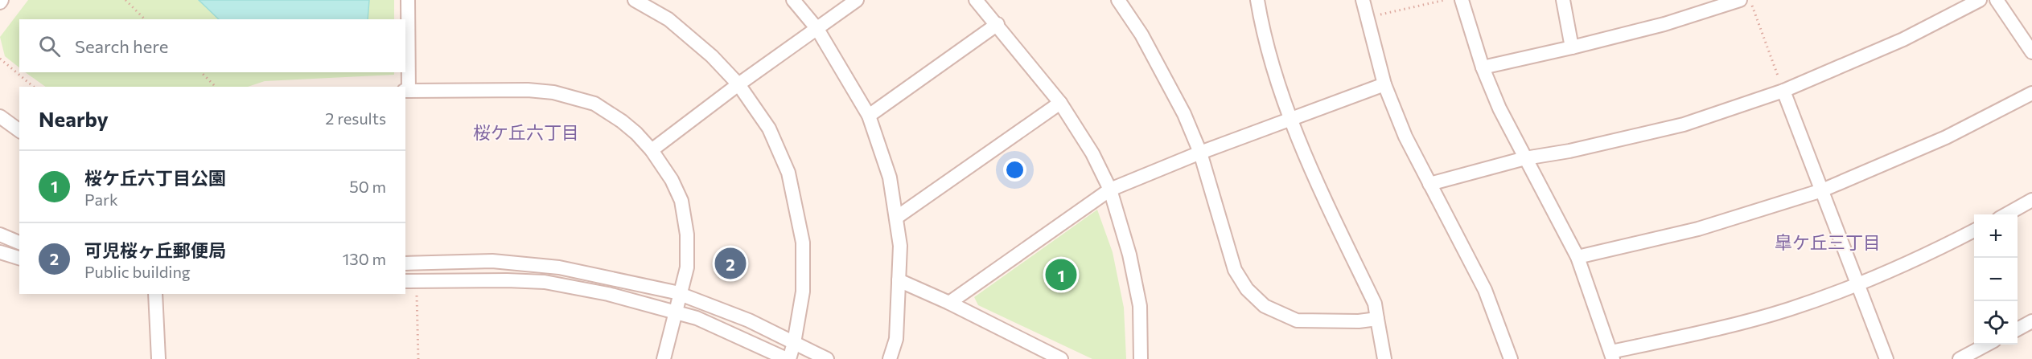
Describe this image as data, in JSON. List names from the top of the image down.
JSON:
{
  "districts": ["桜ケ丘六丁目", "皐ケ丘三丁目"],
  "page": {
    "search": "Search here",
    "heading": ["Nearby", "2 results"],
    "list": [
      {
        "mark": "1",
        "name": "桜ケ丘六丁目公園",
        "note": "Park",
        "value": "50 m"
      },
      {
        "mark": "2",
        "name": "可児桜ヶ丘郵便局",
        "note": "Public building",
        "value": "130 m"
      }
    ],
    "map_buttons": ["+", "−"],
    "pins": ["2", "1"]
  }
}
